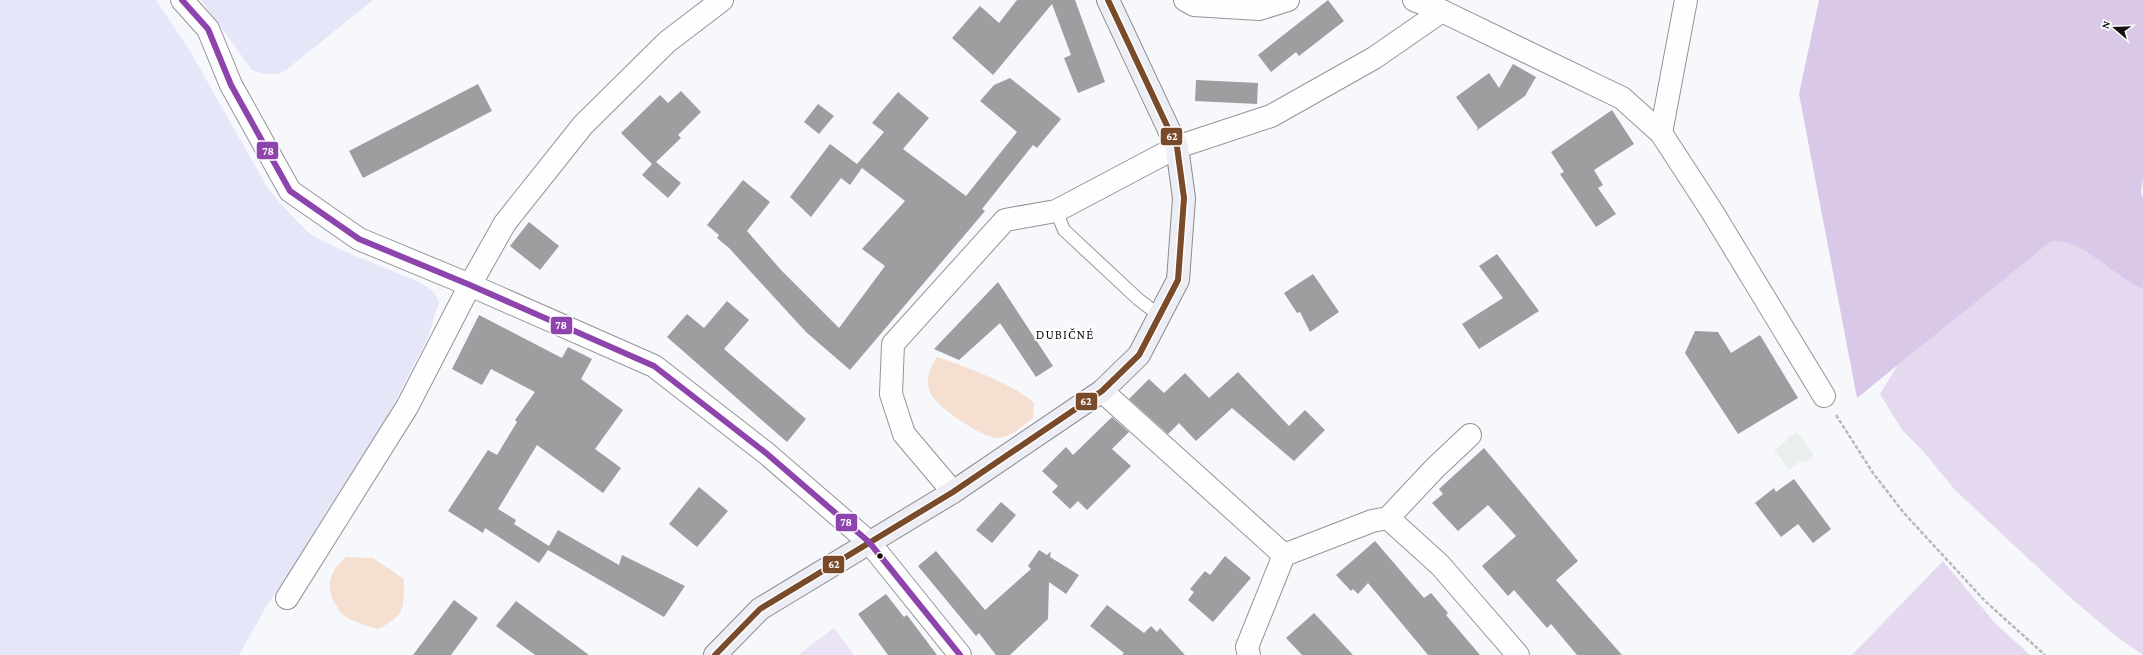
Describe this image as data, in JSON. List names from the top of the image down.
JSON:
{
  "districts": ["DUBIČNÉ"],
  "lines": ["transit line 62", "transit line 78"],
  "north": "left"
}
